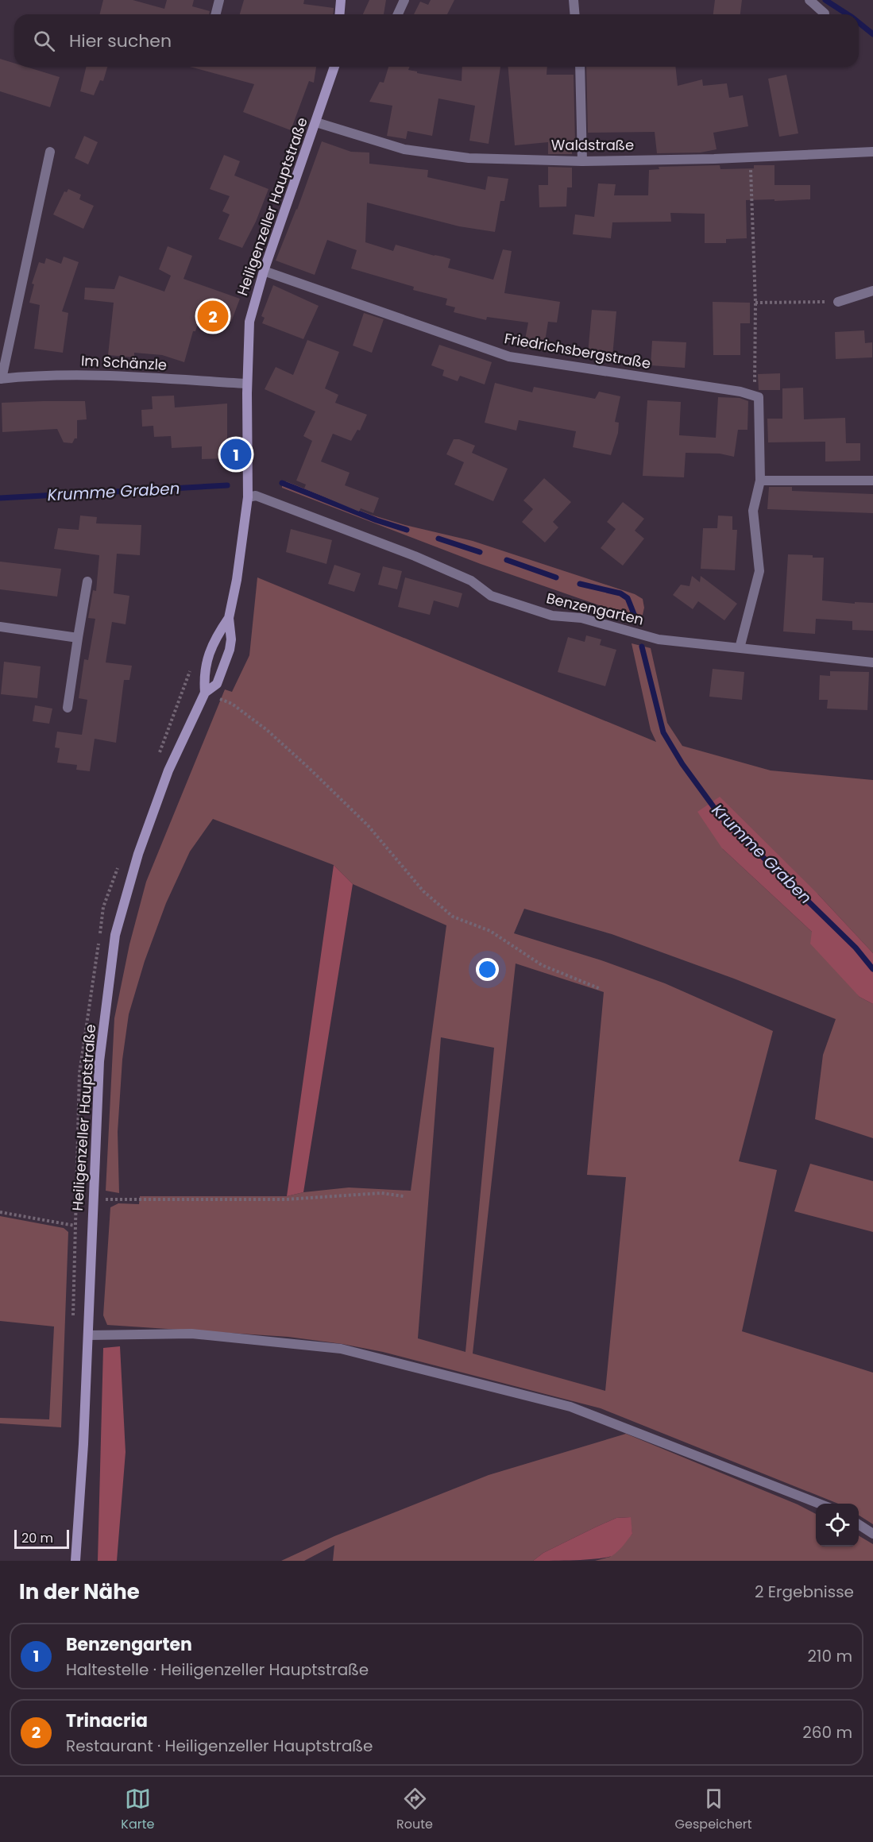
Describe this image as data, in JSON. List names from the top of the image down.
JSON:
{
  "streets": {
    "street": [
      "Waldstraße",
      "Heiligenzeller Hauptstraße",
      "Friedrichsbergstraße",
      "Im Schänzle",
      "Benzengarten"
    ]
  },
  "crossings": [
    ["Waldstraße", "Heiligenzeller Hauptstraße"],
    ["Heiligenzeller Hauptstraße", "Friedrichsbergstraße"],
    ["Heiligenzeller Hauptstraße", "Im Schänzle"],
    ["Heiligenzeller Hauptstraße", "Benzengarten"]
  ],
  "water": ["Krumme Graben"],
  "scale_bar": "20 m",
  "page": {
    "search": "Hier suchen",
    "pins": ["2", "1"],
    "scale": "20 m",
    "heading": ["In der Nähe", "2 Ergebnisse"],
    "list": [
      {
        "mark": "1",
        "name": "Benzengarten",
        "note": "Haltestelle · Heiligenzeller Hauptstraße",
        "value": "210 m"
      },
      {
        "mark": "2",
        "name": "Trinacria",
        "note": "Restaurant · Heiligenzeller Hauptstraße",
        "value": "260 m"
      }
    ],
    "nav": ["Karte", "Route", "Gespeichert"]
  }
}
